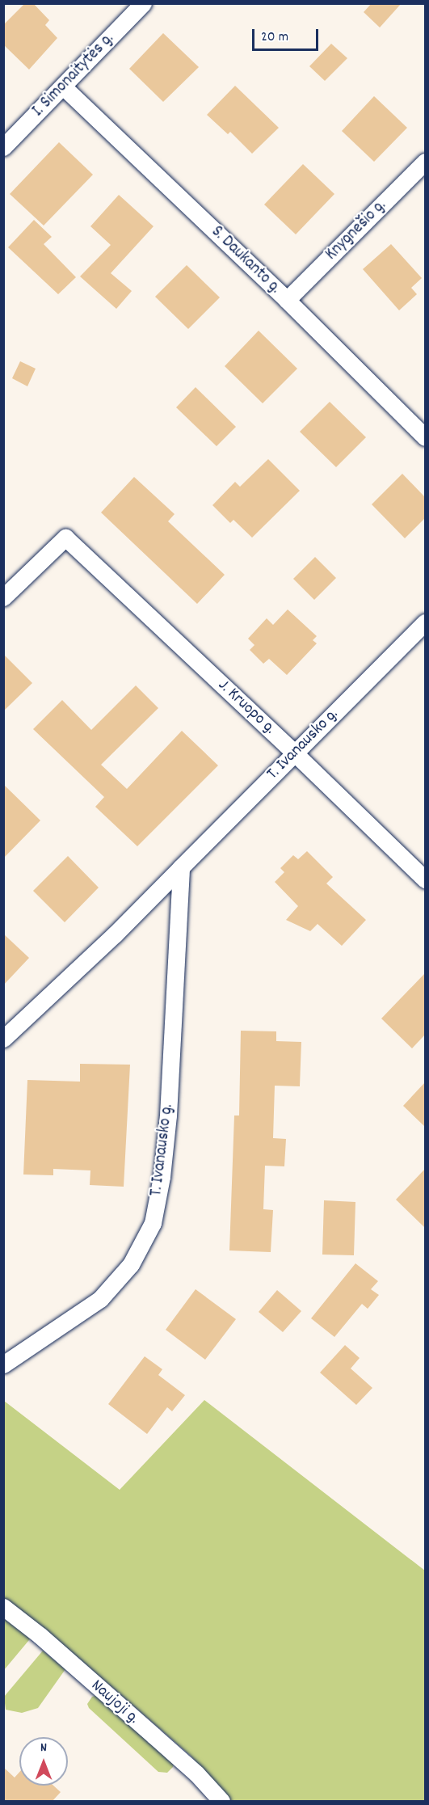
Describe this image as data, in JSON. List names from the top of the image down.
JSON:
{
  "streets": {
    "street": [
      "I. Simonaitytės g.",
      "Knygnešio g.",
      "S. Daukanto g.",
      "J. Kruopo g.",
      "T. Ivanausko g.",
      "Naujoji g."
    ]
  },
  "crossings": [
    ["I. Simonaitytės g.", "S. Daukanto g."],
    ["Knygnešio g.", "S. Daukanto g."],
    ["J. Kruopo g.", "T. Ivanausko g."]
  ],
  "scale_bar": "20 m",
  "north": "top"
}
